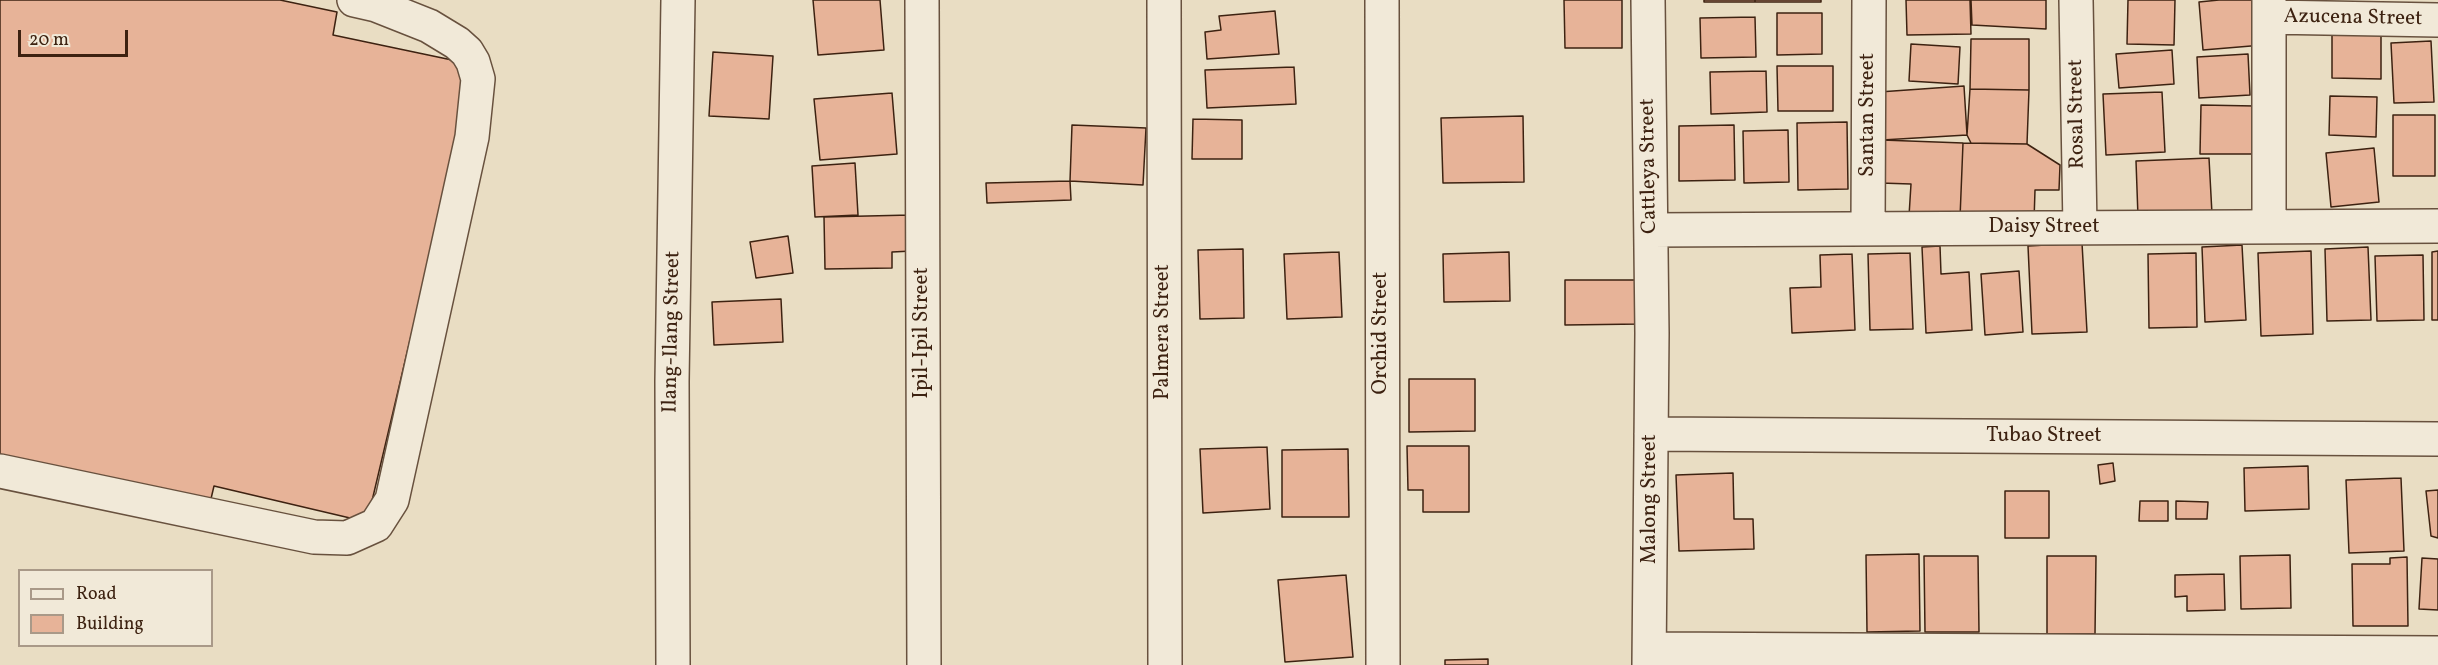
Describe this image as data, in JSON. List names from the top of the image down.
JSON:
{
  "streets": {
    "street": [
      "Azucena Street",
      "Rosal Street",
      "Santan Street",
      "Cattleya Street",
      "Daisy Street",
      "Ilang-Ilang Street",
      "Palmera Street",
      "Ipil-Ipil Street",
      "Orchid Street",
      "Tubao Street",
      "Malong Street"
    ]
  },
  "crossings": [
    ["Rosal Street", "Daisy Street"],
    ["Santan Street", "Daisy Street"],
    ["Cattleya Street", "Daisy Street"],
    ["Cattleya Street", "Malong Street"],
    ["Tubao Street", "Malong Street"]
  ],
  "legend": ["Road", "Building"],
  "scale_bar": "20 m"
}
